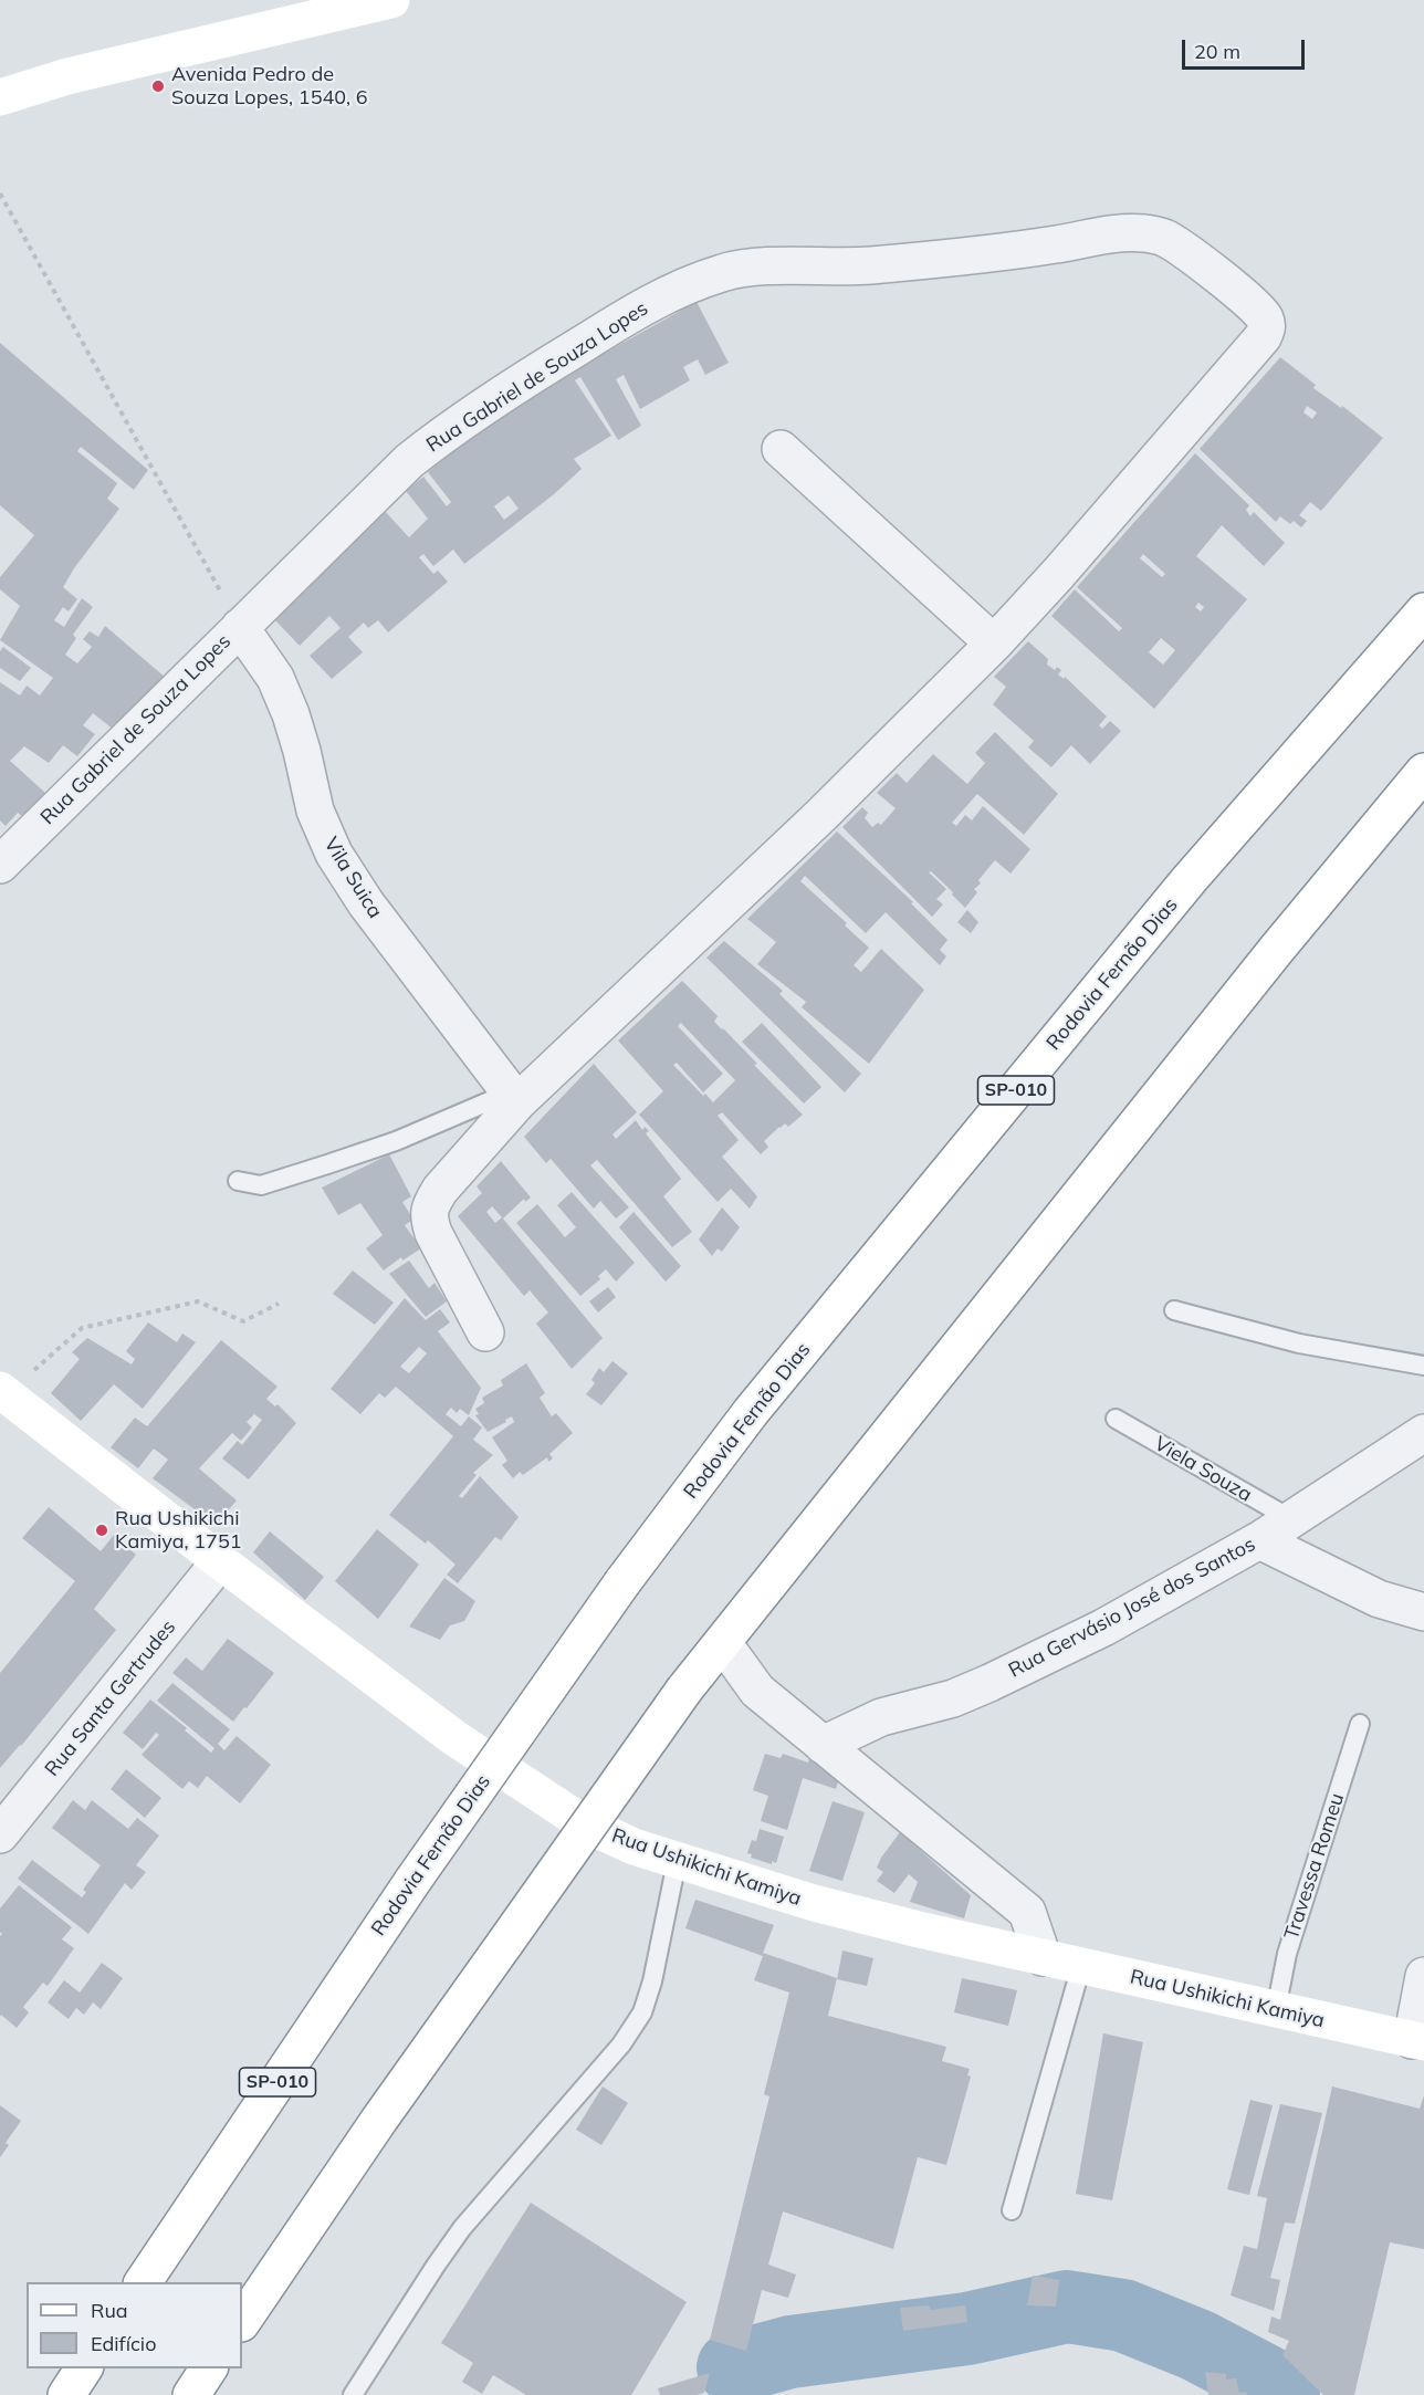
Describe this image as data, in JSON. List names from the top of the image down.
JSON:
{
  "streets": {
    "main road": ["Rodovia Fernão Dias", "SP-010", "Rua Ushikichi Kamiya"],
    "street": [
      "Rua Gabriel de Souza Lopes",
      "Vila Suica",
      "Rua Gervásio José dos Santos",
      "Rua Santa Gertrudes"
    ],
    "lane": ["Viela Souza", "Travessa Romeu"]
  },
  "crossings": [
    ["Rua Gabriel de Souza Lopes", "Vila Suica"],
    ["Viela Souza", "Rua Gervásio José dos Santos"],
    ["Rua Santa Gertrudes", "Rua Ushikichi Kamiya"],
    ["Travessa Romeu", "Rua Ushikichi Kamiya"]
  ],
  "places": ["Avenida Pedro de Souza Lopes, 1540, 6", "Rua Ushikichi Kamiya, 1751"],
  "legend": ["Rua", "Edifício"],
  "scale_bar": "20 m"
}
